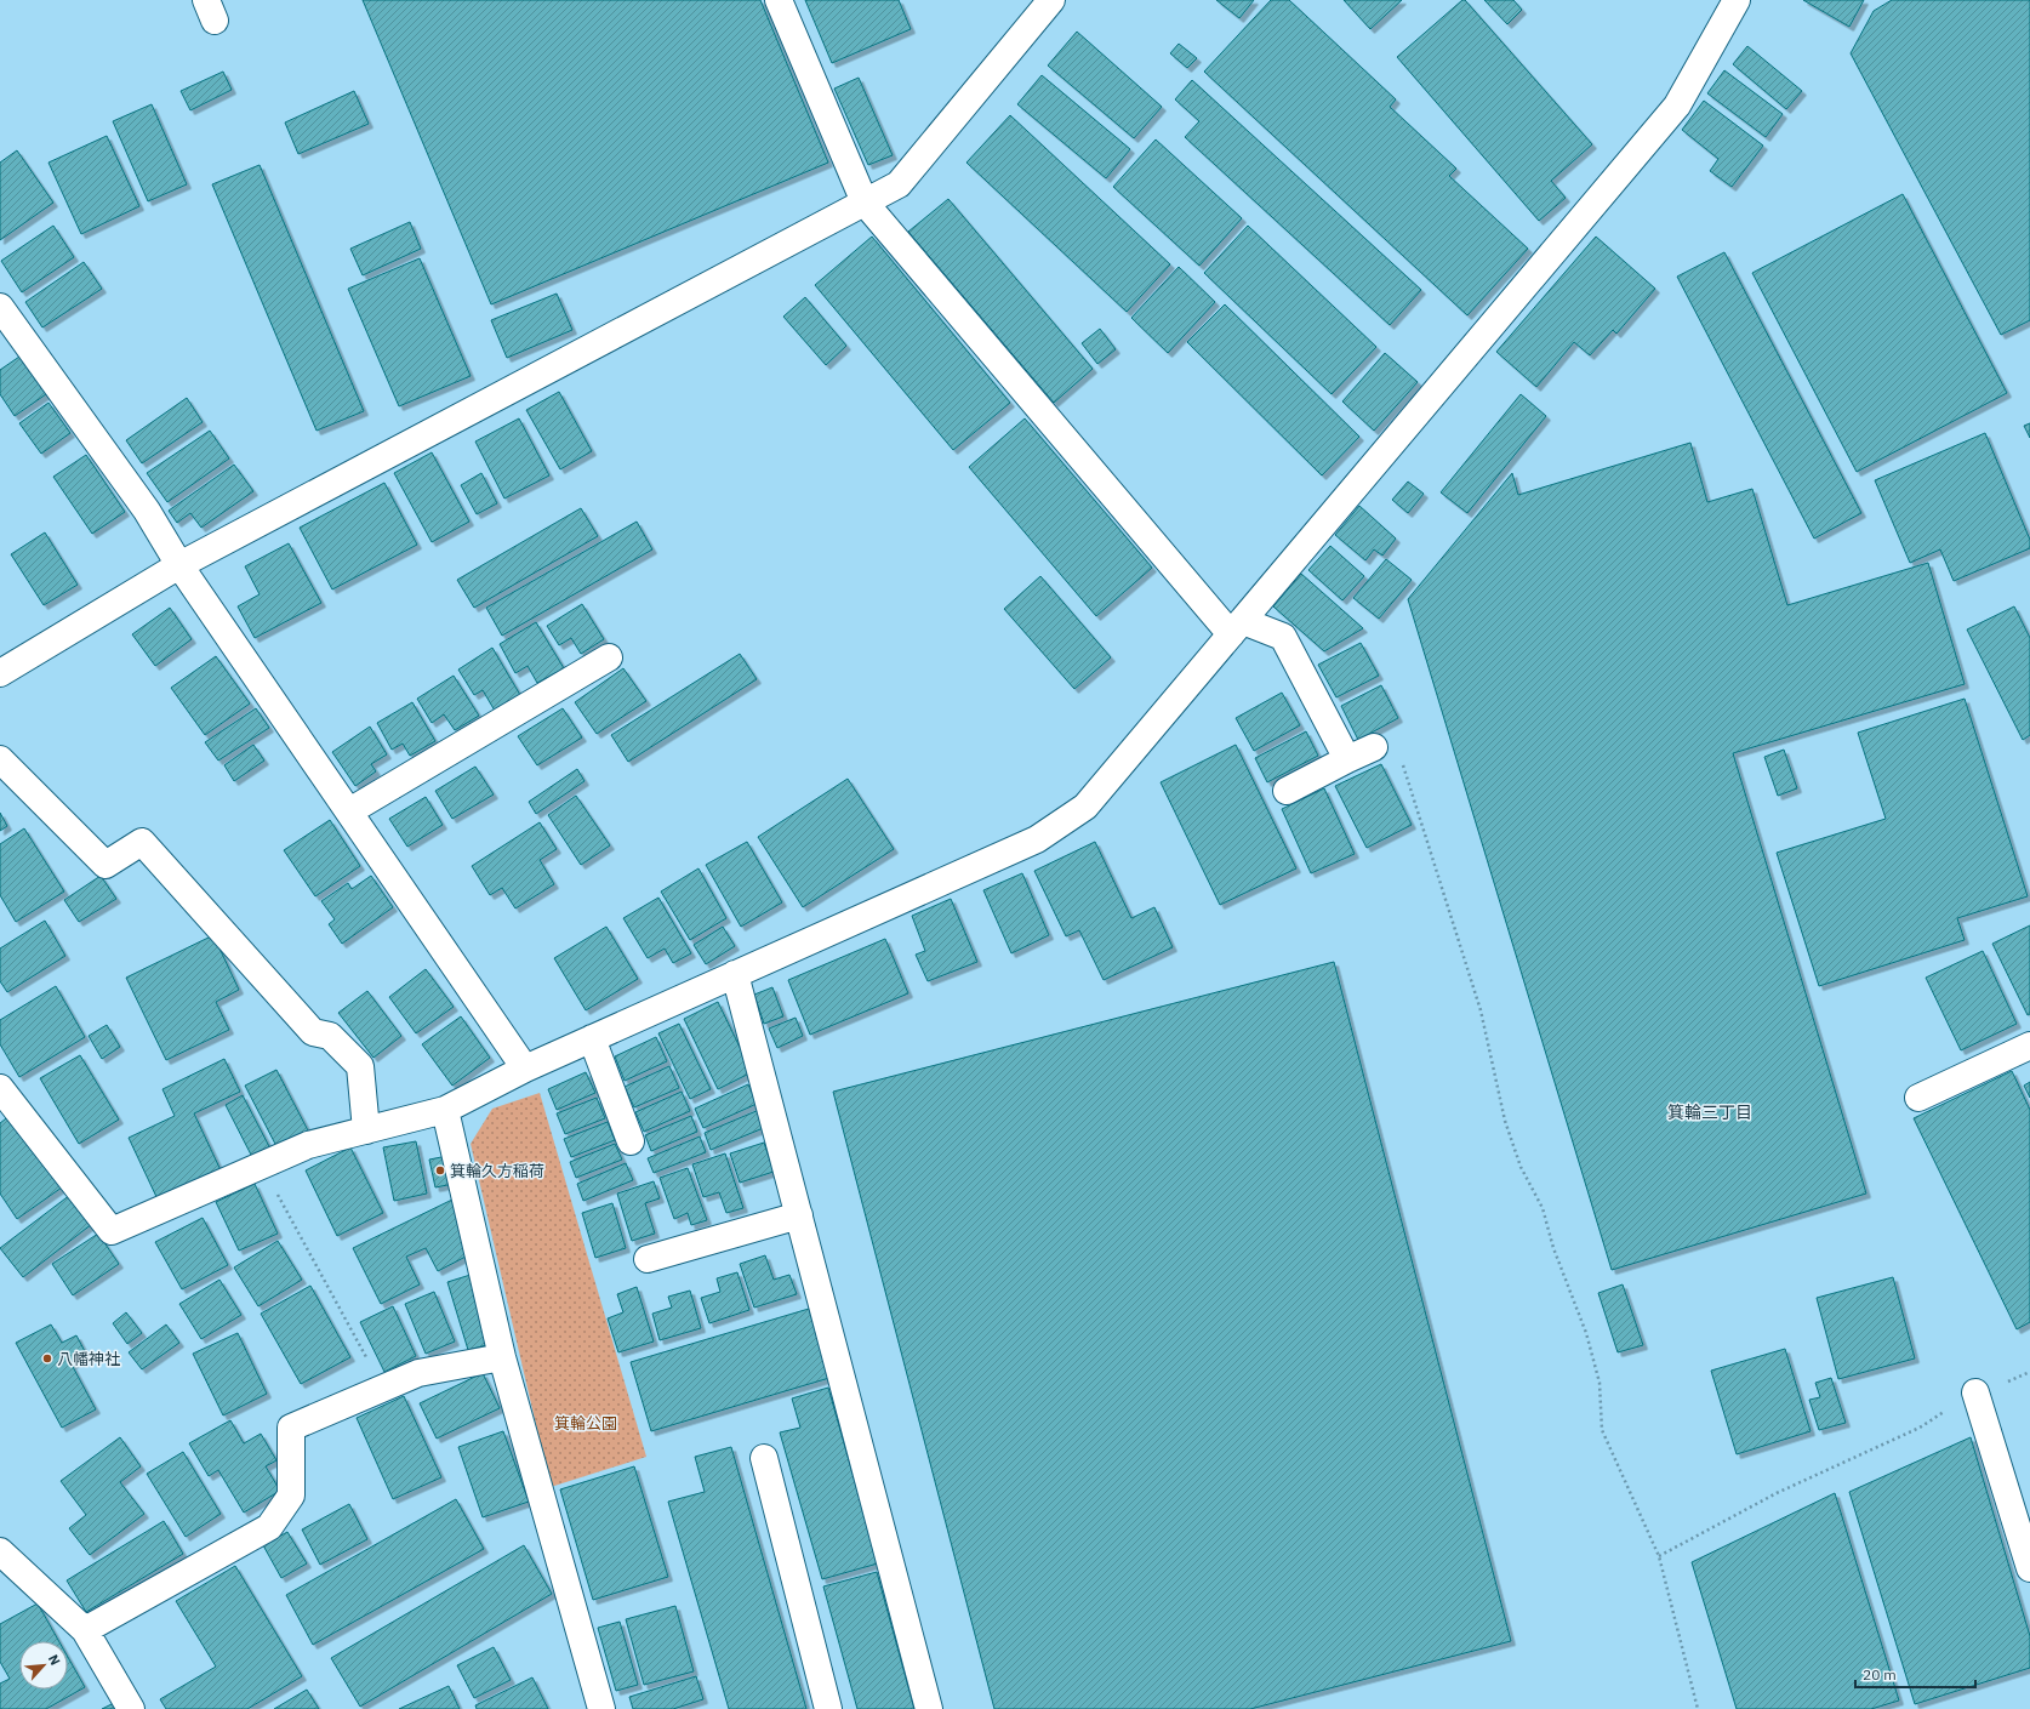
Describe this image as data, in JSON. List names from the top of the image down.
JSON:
{
  "districts": ["箕輪三丁目"],
  "parks": ["箕輪公園"],
  "places": ["箕輪久方稲荷", "八幡神社"],
  "scale_bar": "20 m",
  "north": "top right"
}
